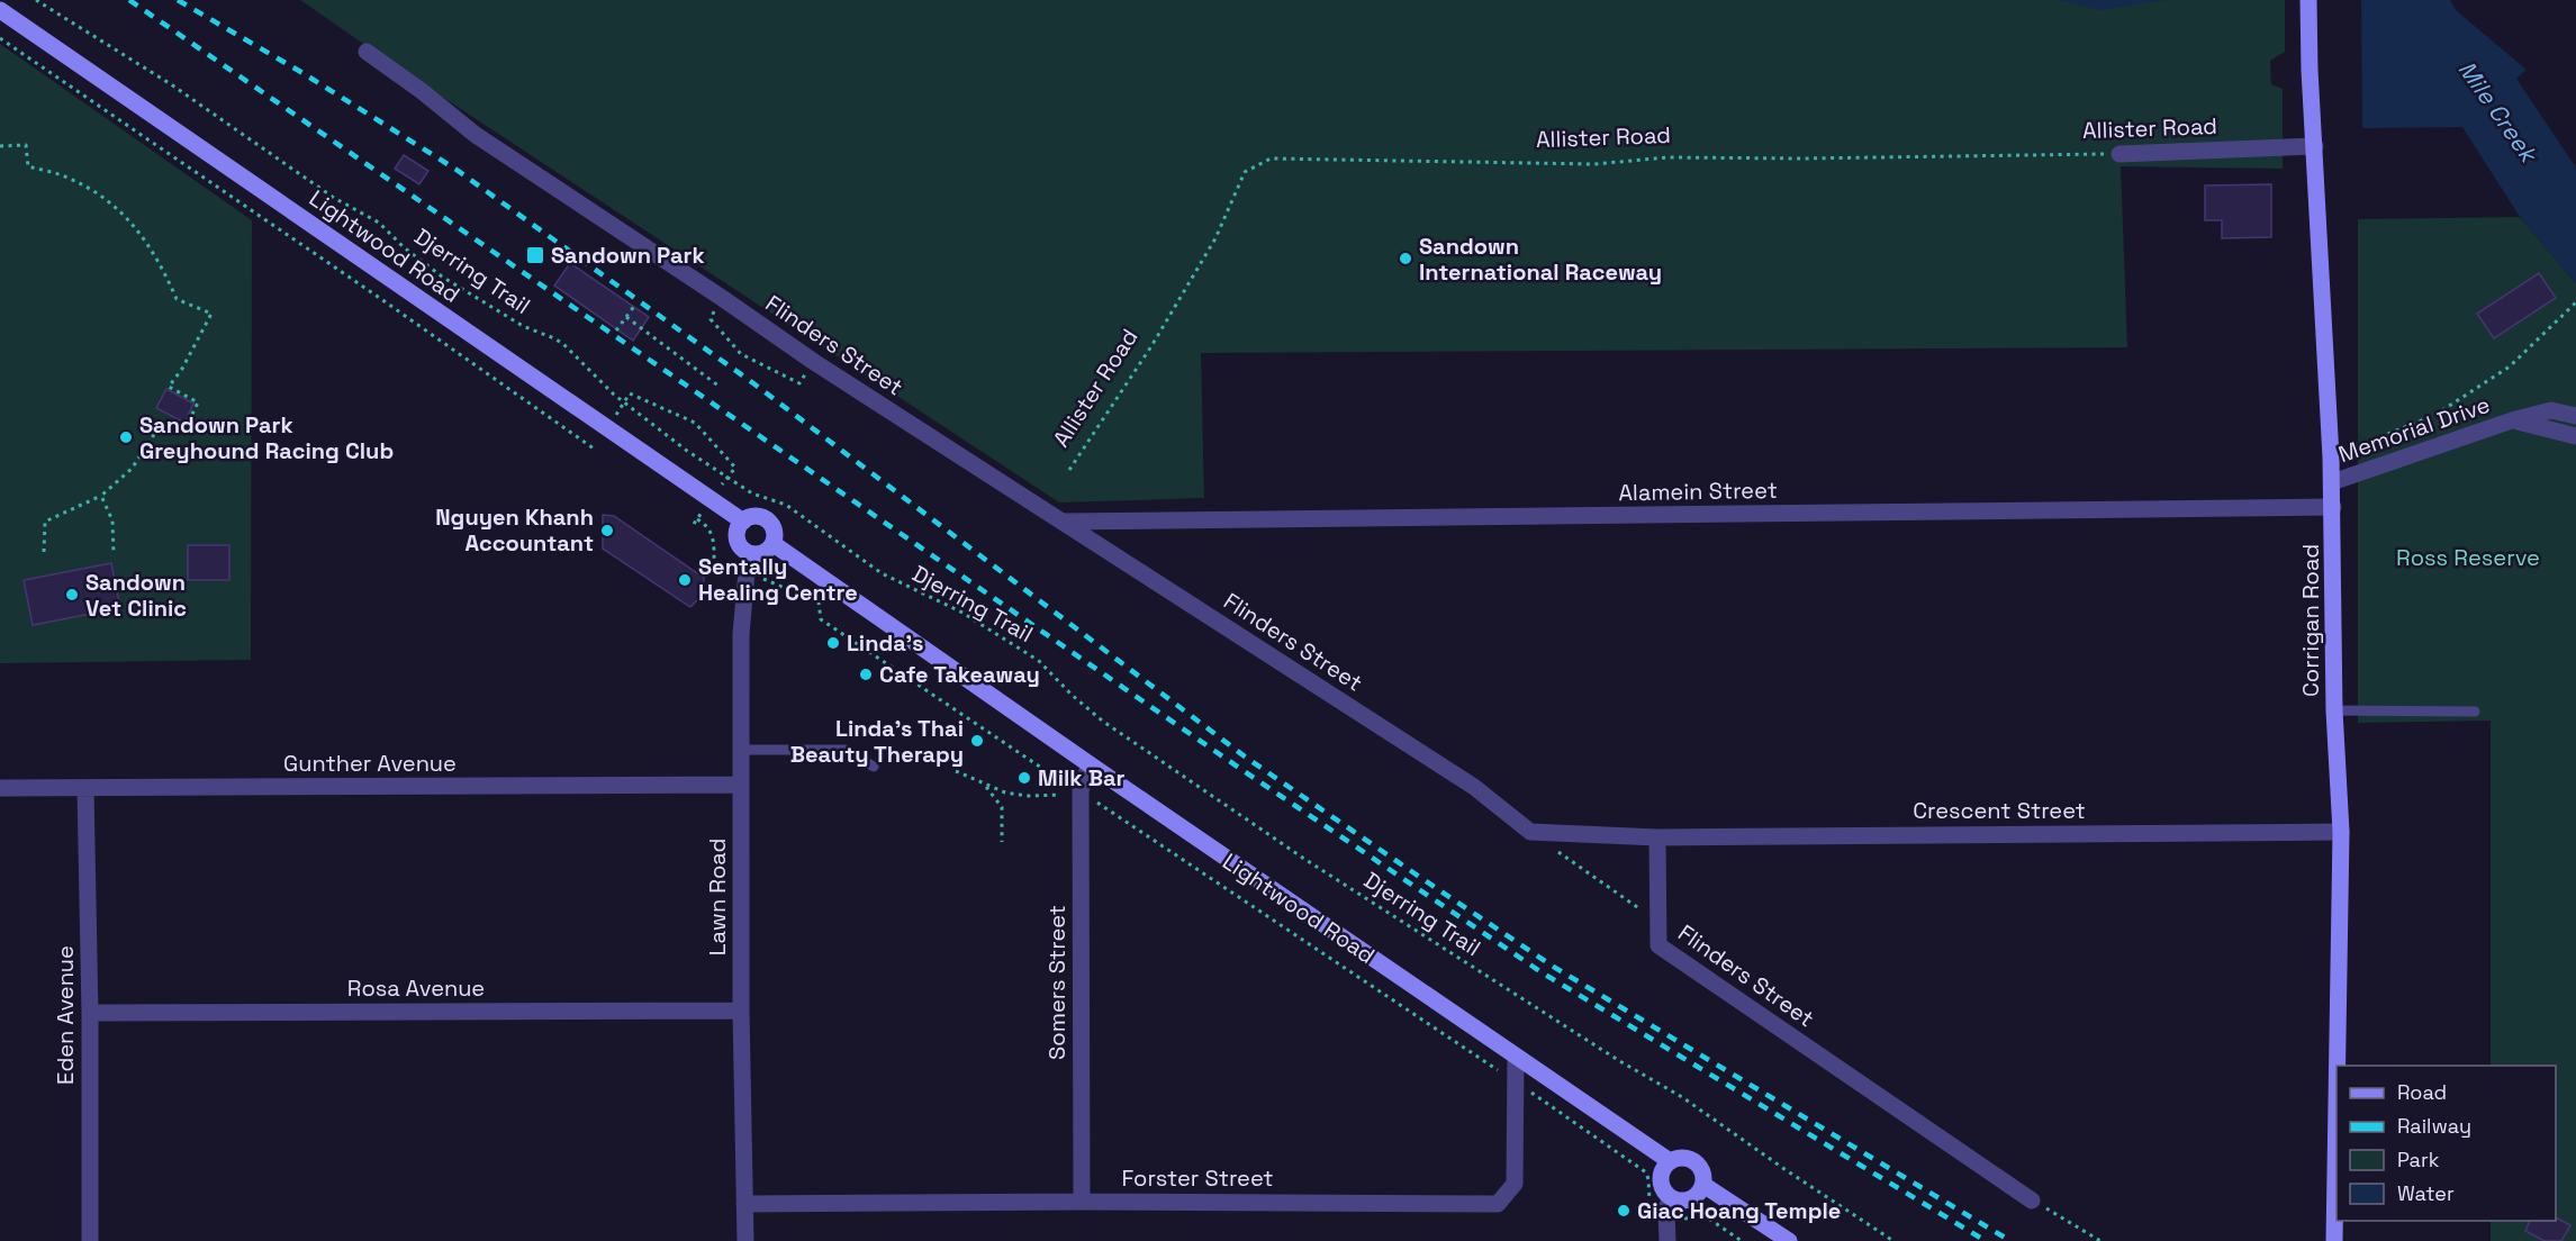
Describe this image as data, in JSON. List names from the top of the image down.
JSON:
{
  "streets": {
    "main road": ["Lightwood Road", "Corrigan Road"],
    "street": [
      "Allister Road",
      "Flinders Street",
      "Memorial Drive",
      "Alamein Street",
      "Gunther Avenue",
      "Crescent Street",
      "Lawn Road",
      "Somers Street",
      "Rosa Avenue",
      "Eden Avenue",
      "Forster Street"
    ],
    "path": ["Djerring Trail"]
  },
  "crossings": [
    ["Allister Road", "Corrigan Road"],
    ["Lightwood Road", "Lawn Road"],
    ["Lightwood Road", "Somers Street"],
    ["Lightwood Road", "Forster Street"],
    ["Flinders Street", "Alamein Street"],
    ["Flinders Street", "Crescent Street"],
    ["Memorial Drive", "Corrigan Road"],
    ["Alamein Street", "Corrigan Road"],
    ["Corrigan Road", "Crescent Street"],
    ["Gunther Avenue", "Lawn Road"],
    ["Gunther Avenue", "Eden Avenue"],
    ["Lawn Road", "Rosa Avenue"],
    ["Lawn Road", "Forster Street"],
    ["Somers Street", "Forster Street"],
    ["Rosa Avenue", "Eden Avenue"]
  ],
  "water": ["Mile Creek"],
  "parks": ["Ross Reserve"],
  "places": {
    "transit": ["Sandown Park"],
    "other": [
      "Sandown International Raceway",
      "Sandown Park Greyhound Racing Club",
      "Nguyen Khanh Accountant",
      "Sentally Healing Centre",
      "Sandown Vet Clinic",
      "Linda's",
      "Cafe Takeaway",
      "Linda's Thai Beauty Therapy",
      "Milk Bar",
      "Giac Hoang Temple"
    ]
  },
  "legend": [
    "Road",
    "Railway",
    "Park",
    "Water"
  ]
}
